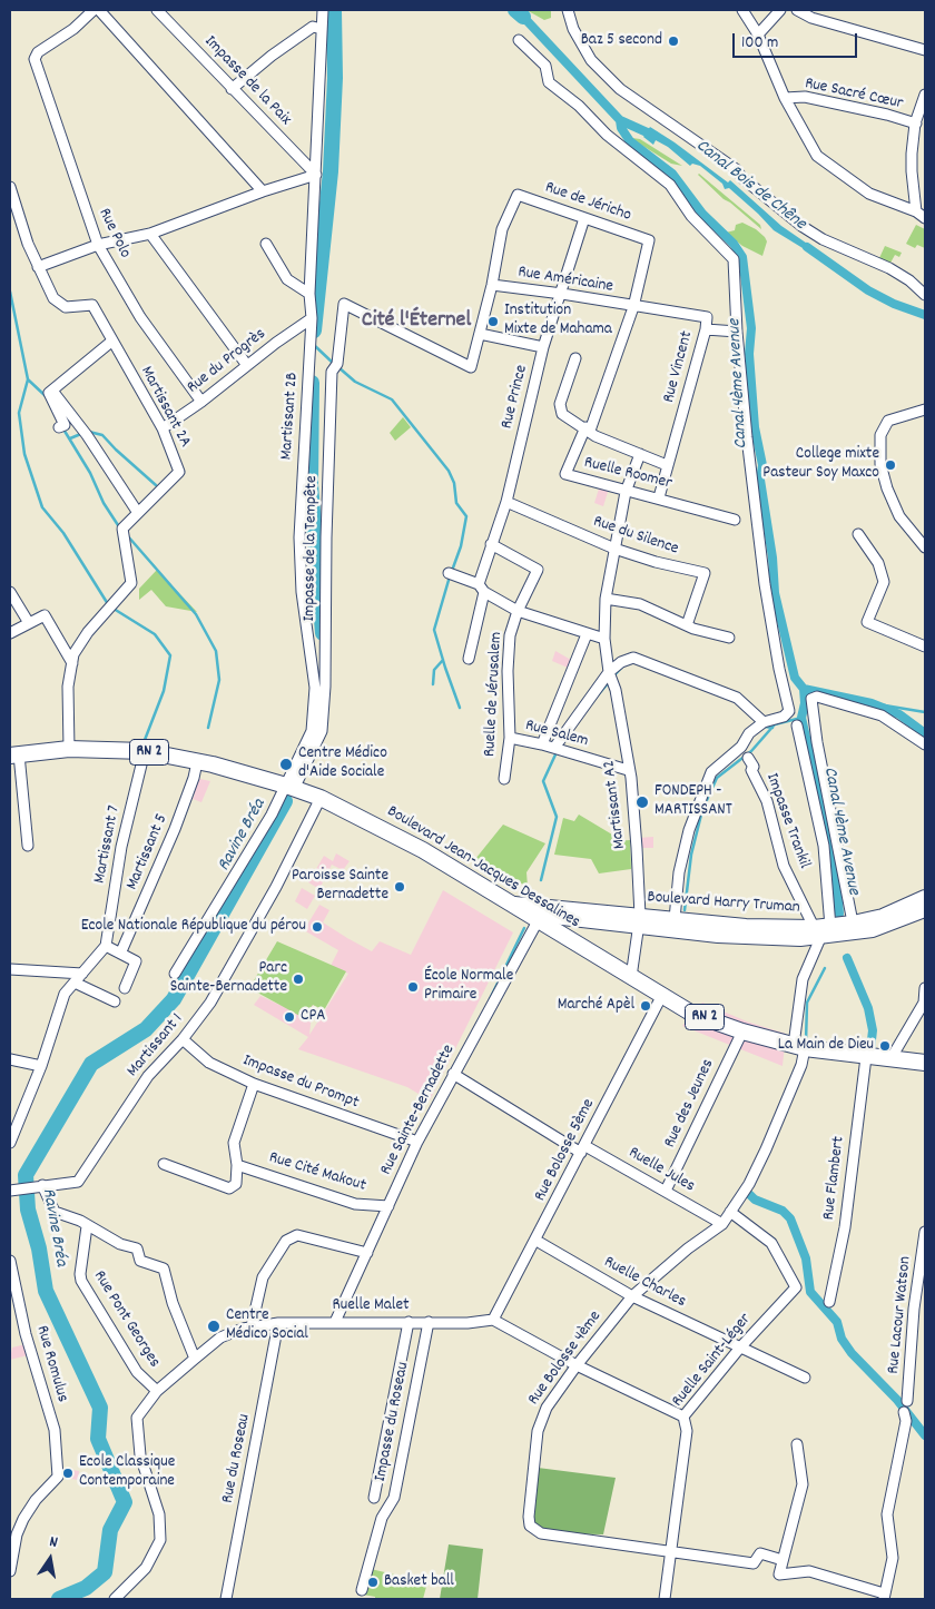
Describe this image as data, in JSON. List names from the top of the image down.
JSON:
{
  "streets": {
    "main road": ["RN 2", "Boulevard Jean-Jacques Dessalines", "Boulevard Harry Truman"],
    "street": [
      "Impasse de la Paix",
      "Rue Sacré Cœur",
      "Rue de Jéricho",
      "Rue Polo",
      "Rue Américaine",
      "Rue du Progrès",
      "Rue Vincent",
      "Rue Prince",
      "Martissant 2A",
      "Martissant 2B",
      "Ruelle Roomer",
      "Rue du Silence",
      "Impasse de la Tempête",
      "Ruelle de Jérusalem",
      "Rue Salem",
      "Martissant A2",
      "Impasse Trankil",
      "Martissant 7",
      "Martissant 5",
      "Martissant 1",
      "Impasse du Prompt",
      "Rue des Jeunes",
      "Rue Sainte-Bernadette",
      "Rue Bolosse 5ème",
      "Ruelle Jules",
      "Rue Cité Makout",
      "Rue Flambert",
      "Ruelle Charles",
      "Ruelle Malet",
      "Rue Lacour Watson",
      "Rue Pont Georges",
      "Rue Bolosse 4ème",
      "Ruelle Saint-Léger",
      "Rue Romulus",
      "Impasse du Roseau",
      "Rue du Roseau"
    ]
  },
  "crossings": [
    ["Impasse de la Paix", "Martissant 2B"],
    ["Rue de Jéricho", "Rue Américaine"],
    ["Rue de Jéricho", "Rue Vincent"],
    ["Rue de Jéricho", "Rue Prince"],
    ["Rue Polo", "Rue du Progrès"],
    ["Rue Américaine", "Rue Vincent"],
    ["Rue Américaine", "Rue Prince"],
    ["Rue du Progrès", "Martissant 2A"],
    ["Rue du Progrès", "Martissant 2B"],
    ["Rue Vincent", "Ruelle Roomer"],
    ["Rue Prince", "Rue du Silence"],
    ["Rue Prince", "Ruelle de Jérusalem"],
    ["Martissant 2A", "Boulevard Jean-Jacques Dessalines"],
    ["Martissant 2B", "Impasse de la Tempête"],
    ["Martissant 2B", "Boulevard Jean-Jacques Dessalines"],
    ["Ruelle Roomer", "Martissant A2"],
    ["Rue du Silence", "Martissant A2"],
    ["Impasse de la Tempête", "Boulevard Jean-Jacques Dessalines"],
    ["Ruelle de Jérusalem", "Rue Salem"],
    ["Rue Salem", "Martissant A2"],
    ["Martissant A2", "Boulevard Jean-Jacques Dessalines"],
    ["Martissant A2", "Boulevard Harry Truman"],
    ["Impasse Trankil", "Boulevard Harry Truman"],
    ["Impasse Trankil", "Rue Bolosse 4ème"],
    ["Martissant 7", "Boulevard Jean-Jacques Dessalines"],
    ["Martissant 5", "Boulevard Jean-Jacques Dessalines"],
    ["Boulevard Jean-Jacques Dessalines", "Boulevard Harry Truman"],
    ["Boulevard Jean-Jacques Dessalines", "Martissant 1"],
    ["Boulevard Jean-Jacques Dessalines", "Rue des Jeunes"],
    ["Boulevard Jean-Jacques Dessalines", "Rue Sainte-Bernadette"],
    ["Boulevard Jean-Jacques Dessalines", "Rue Bolosse 5ème"],
    ["Boulevard Jean-Jacques Dessalines", "Rue Flambert"],
    ["Boulevard Jean-Jacques Dessalines", "Rue Bolosse 4ème"],
    ["Boulevard Harry Truman", "Rue Sainte-Bernadette"],
    ["Boulevard Harry Truman", "Rue Bolosse 4ème"],
    ["Martissant 1", "Impasse du Prompt"],
    ["Impasse du Prompt", "Rue Sainte-Bernadette"],
    ["Rue des Jeunes", "Ruelle Jules"],
    ["Rue Sainte-Bernadette", "Ruelle Jules"],
    ["Rue Sainte-Bernadette", "Rue Cité Makout"],
    ["Rue Sainte-Bernadette", "Ruelle Malet"],
    ["Rue Bolosse 5ème", "Ruelle Jules"],
    ["Rue Bolosse 5ème", "Ruelle Charles"],
    ["Rue Bolosse 5ème", "Ruelle Malet"],
    ["Ruelle Jules", "Rue Bolosse 4ème"],
    ["Ruelle Charles", "Rue Bolosse 4ème"],
    ["Ruelle Charles", "Ruelle Saint-Léger"],
    ["Ruelle Malet", "Rue Pont Georges"],
    ["Ruelle Malet", "Impasse du Roseau"],
    ["Ruelle Malet", "Rue du Roseau"],
    ["Rue Bolosse 4ème", "Ruelle Saint-Léger"]
  ],
  "districts": ["Cité l'Éternel"],
  "water": ["Canal Bois de Chêne", "Canal 4ème Avenue", "Ravine Bréa"],
  "places": [
    "Baz 5 second",
    "Institution Mixte de Mahama",
    "College mixte Pasteur Soy Maxco",
    "Centre Médico d'Aide Sociale",
    "FONDEPH - MARTISSANT",
    "Paroisse Sainte Bernadette",
    "Ecole Nationale République du pérou",
    "Parc Sainte-Bernadette",
    "École Normale Primaire",
    "Marché Apèl",
    "CPA",
    "La Main de Dieu",
    "Centre Médico Social",
    "Ecole Classique Contemporaine",
    "Basket ball"
  ],
  "scale_bar": "100 m",
  "north": "top"
}
